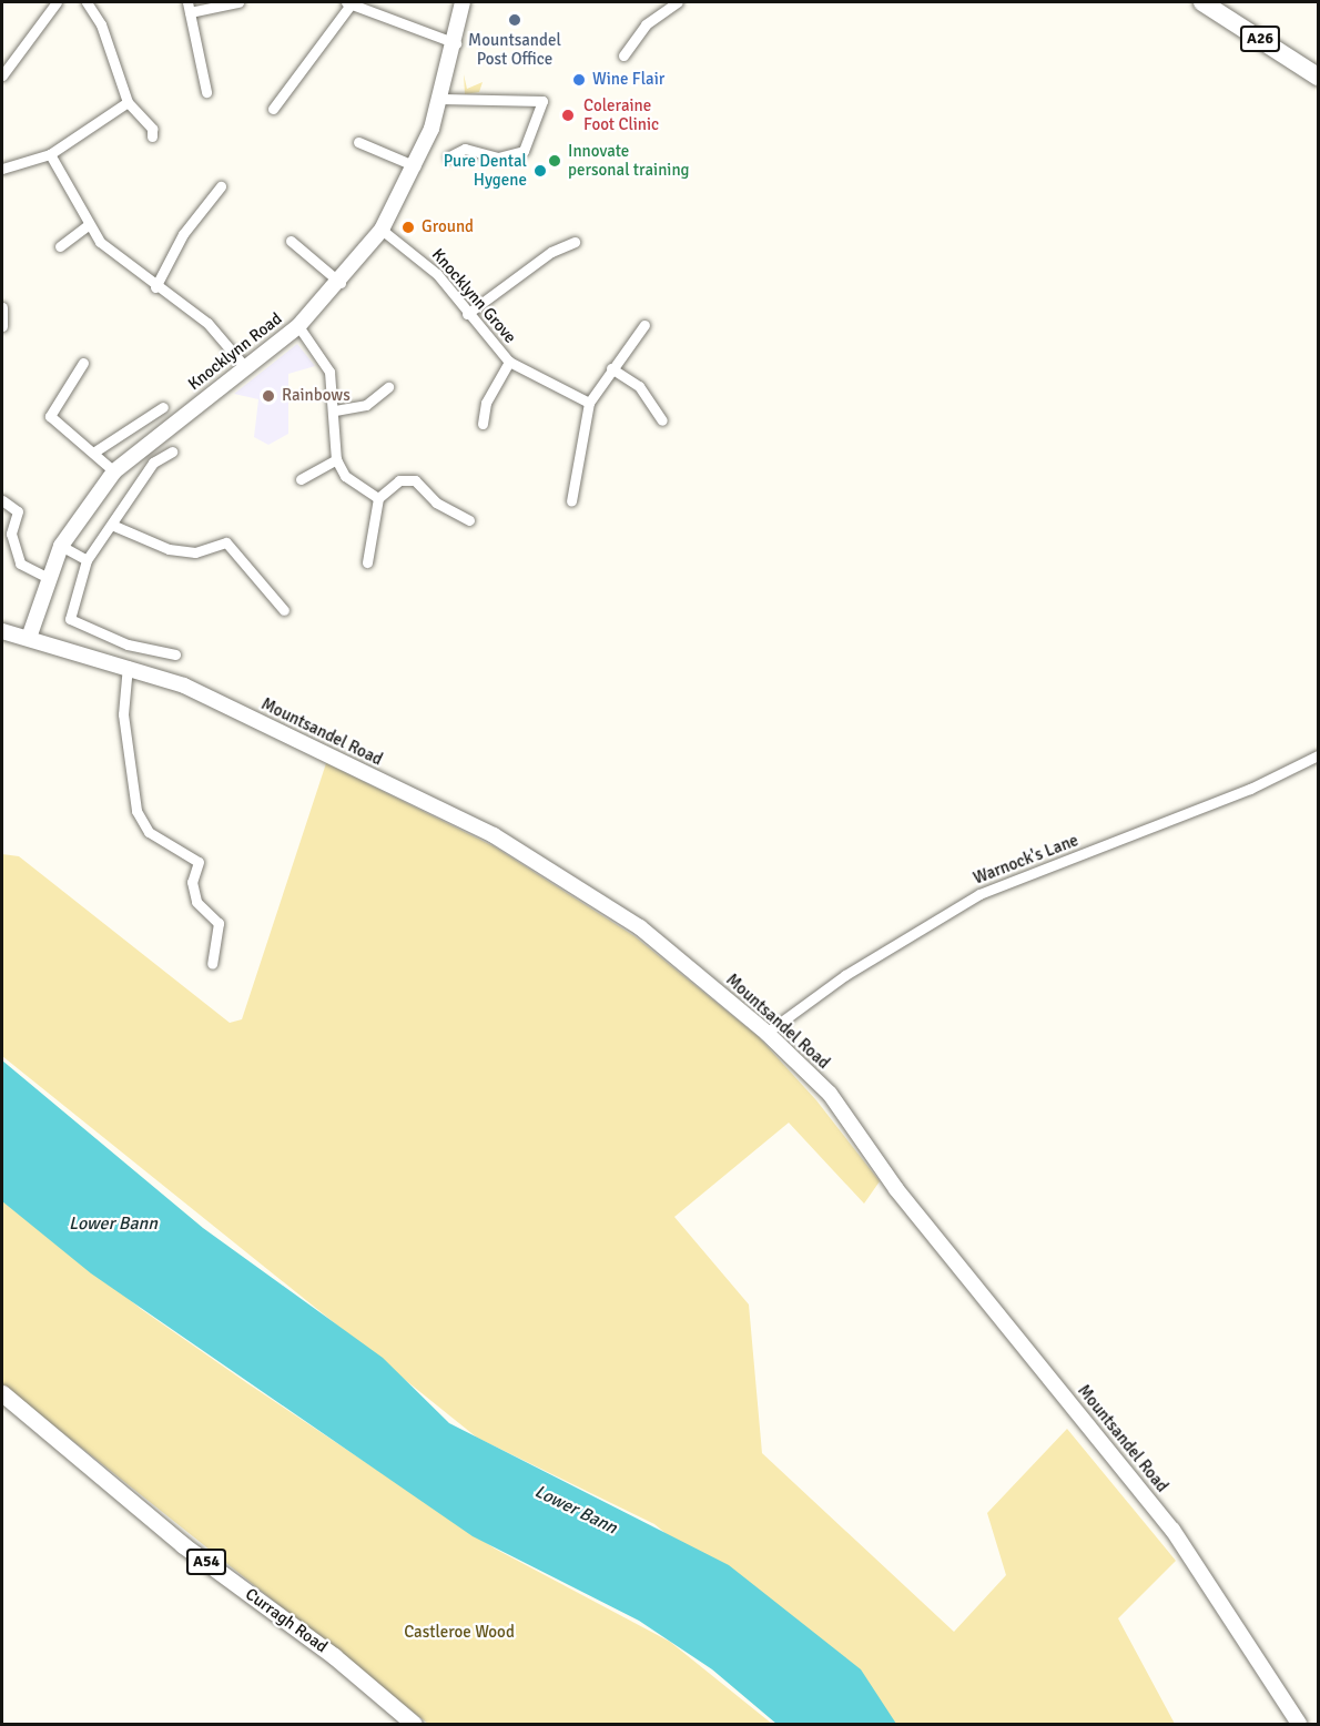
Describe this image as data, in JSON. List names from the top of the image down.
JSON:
{
  "streets": {
    "highway": ["A26"],
    "main road": ["A54", "Curragh Road"],
    "street": [
      "Knocklynn Grove",
      "Knocklynn Road",
      "Mountsandel Road",
      "Warnock's Lane"
    ]
  },
  "crossings": [
    ["Knocklynn Grove", "Knocklynn Road"],
    ["Knocklynn Road", "Mountsandel Road"],
    ["Mountsandel Road", "Warnock's Lane"]
  ],
  "water": ["Lower Bann"],
  "parks": ["Castleroe Wood"],
  "places": [
    "Mountsandel Post Office",
    "Wine Flair",
    "Coleraine Foot Clinic",
    "Innovate personal training",
    "Pure Dental Hygene",
    "Ground",
    "Rainbows"
  ]
}
